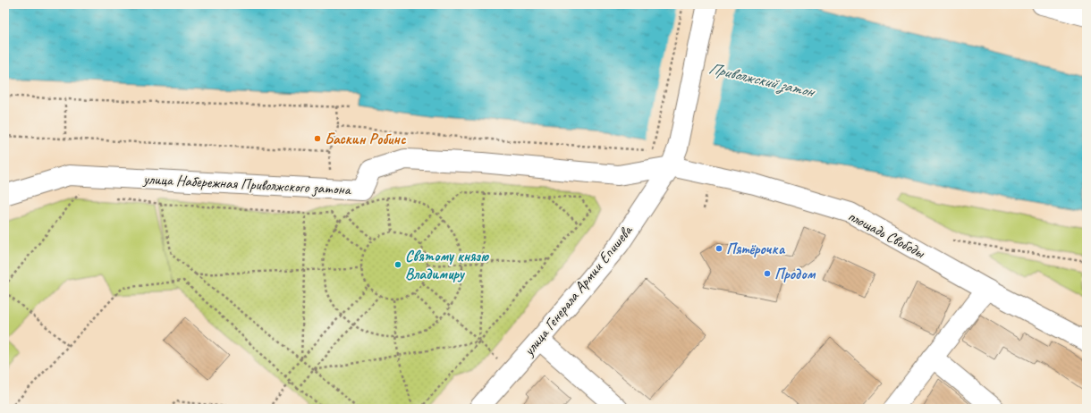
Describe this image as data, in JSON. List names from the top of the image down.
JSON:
{
  "streets": {
    "street": ["улица Набережная Приволжского затона", "площадь Свободы", "улица Генерала Армии Епишева"]
  },
  "crossings": [
    ["улица Набережная Приволжского затона", "площадь Свободы"],
    ["улица Набережная Приволжского затона", "улица Генерала Армии Епишева"],
    ["площадь Свободы", "улица Генерала Армии Епишева"]
  ],
  "water": ["Приволжский затон"],
  "places": [
    "Баскин Робинс",
    "Пятёрочка",
    "Святому князю Владимиру",
    "Продом"
  ]
}
